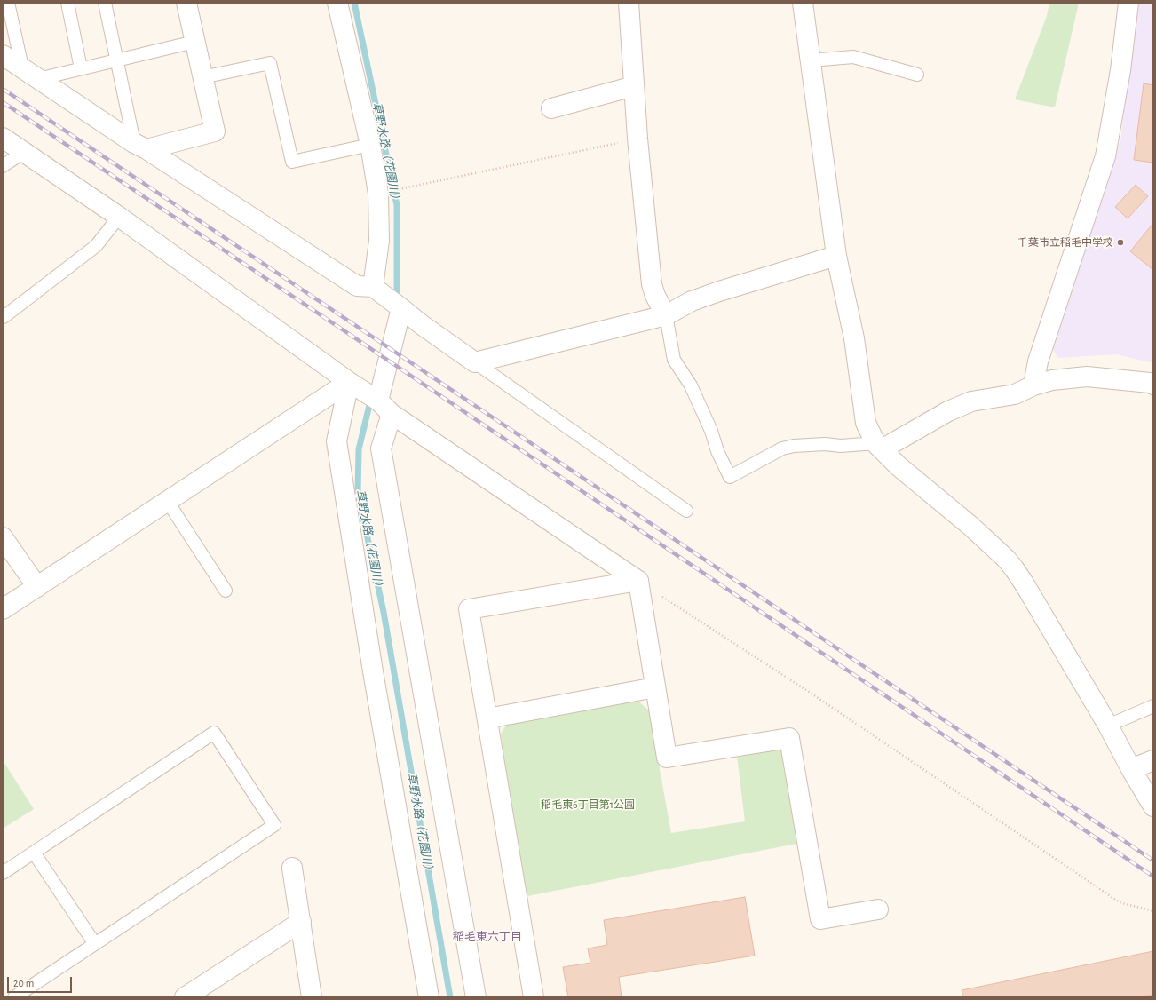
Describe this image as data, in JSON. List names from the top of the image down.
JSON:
{
  "districts": ["稲毛東六丁目"],
  "water": ["草野水路（花園川）"],
  "parks": ["稲毛東6丁目第1公園"],
  "places": ["千葉市立稲毛中学校"],
  "scale_bar": "20 m"
}
